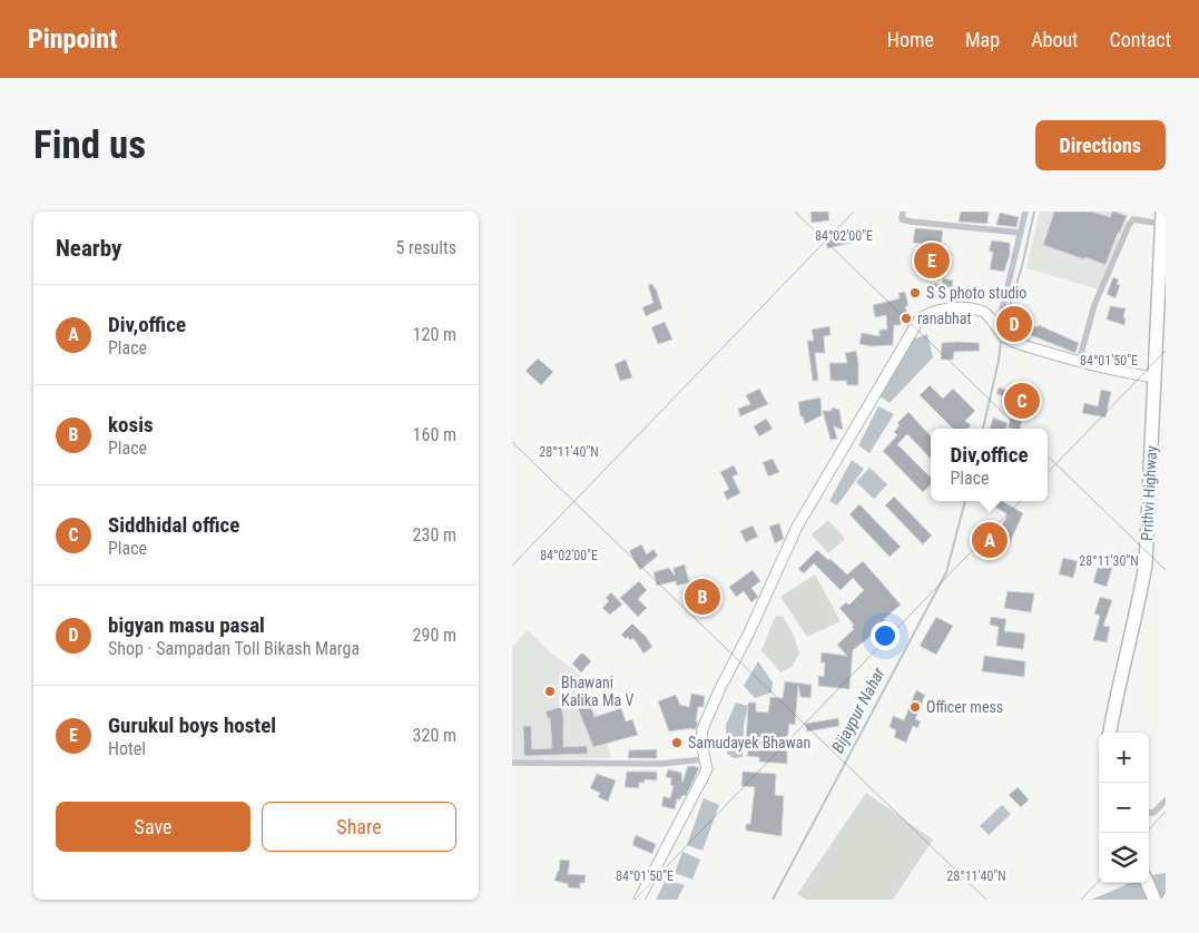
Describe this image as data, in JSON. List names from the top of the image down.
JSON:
{
  "streets": {
    "highway": ["Prithvi Highway"]
  },
  "water": ["Bijaypur Nahar"],
  "places": [
    "S S photo studio",
    "ranabhat",
    "Bhawani Kalika Ma V",
    "Officer mess",
    "Samudayek Bhawan"
  ],
  "page": {
    "header": "Pinpoint",
    "nav": [
      "Home",
      "Map",
      "About",
      "Contact"
    ],
    "buttons": [
      "Directions",
      ["Save", "Share"]
    ],
    "title": "Find us",
    "heading": ["Nearby", "5 results"],
    "pins": [
      "E",
      "D",
      "C",
      "A",
      "B"
    ],
    "list": [
      {
        "mark": "A",
        "name": "Div,office",
        "note": "Place",
        "value": "120 m"
      },
      {
        "mark": "B",
        "name": "kosis",
        "note": "Place",
        "value": "160 m"
      },
      {
        "mark": "C",
        "name": "Siddhidal office",
        "note": "Place",
        "value": "230 m"
      },
      {
        "mark": "D",
        "name": "bigyan masu pasal",
        "note": "Shop · Sampadan Toll Bikash Marga",
        "value": "290 m"
      },
      {
        "mark": "E",
        "name": "Gurukul boys hostel",
        "note": "Hotel",
        "value": "320 m"
      }
    ],
    "popup": ["Div,office", "Place"],
    "map_buttons": ["+", "−"]
  },
  "coordinates": [
    "84°02'00\"E",
    "84°01'50\"E",
    "28°11'40\"N",
    "28°11'30\"N"
  ]
}
